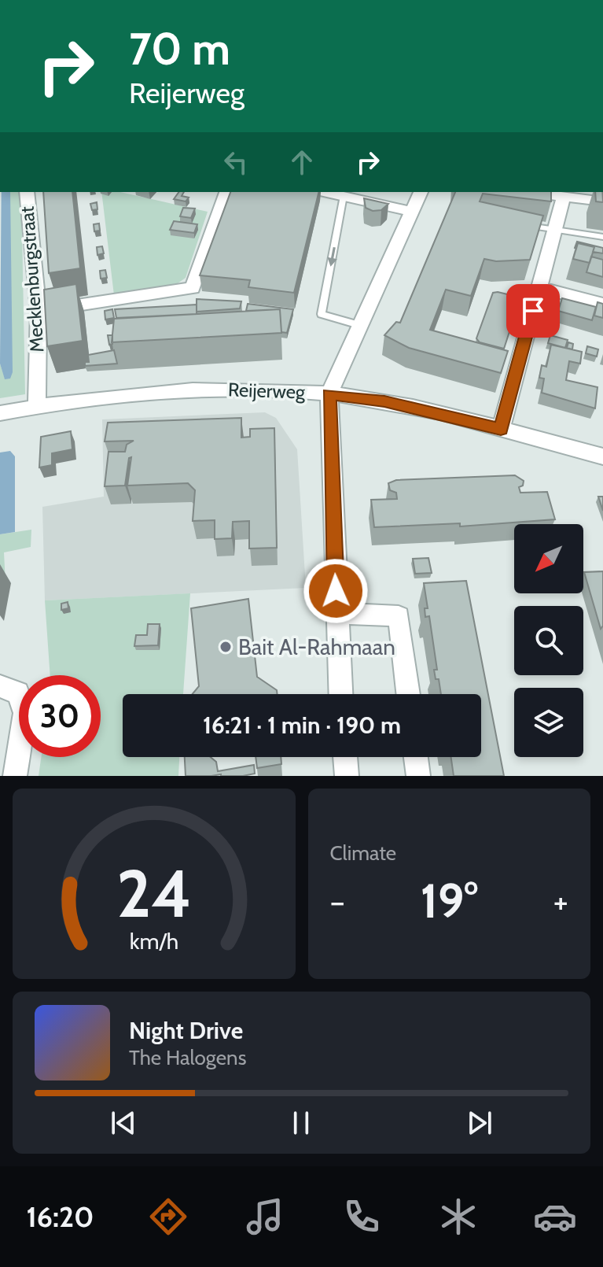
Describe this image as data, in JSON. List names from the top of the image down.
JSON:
{
  "streets": {
    "street": ["Mecklenburgstraat", "Reijerweg"]
  },
  "crossings": [
    ["Mecklenburgstraat", "Reijerweg"]
  ],
  "places": ["Bait Al-Rahmaan"],
  "north": "bottom left",
  "page": {
    "turn": ["70 m", "Reijerweg"],
    "limit": "30",
    "trip": "16:21 · 1 min · 190 m",
    "tile": "Climate",
    "heat": ["−", "19°", "+"],
    "song": ["Night Drive", "The Halogens"],
    "tabs": "16:20",
    "gauge": ["24", "km/h"]
  }
}
